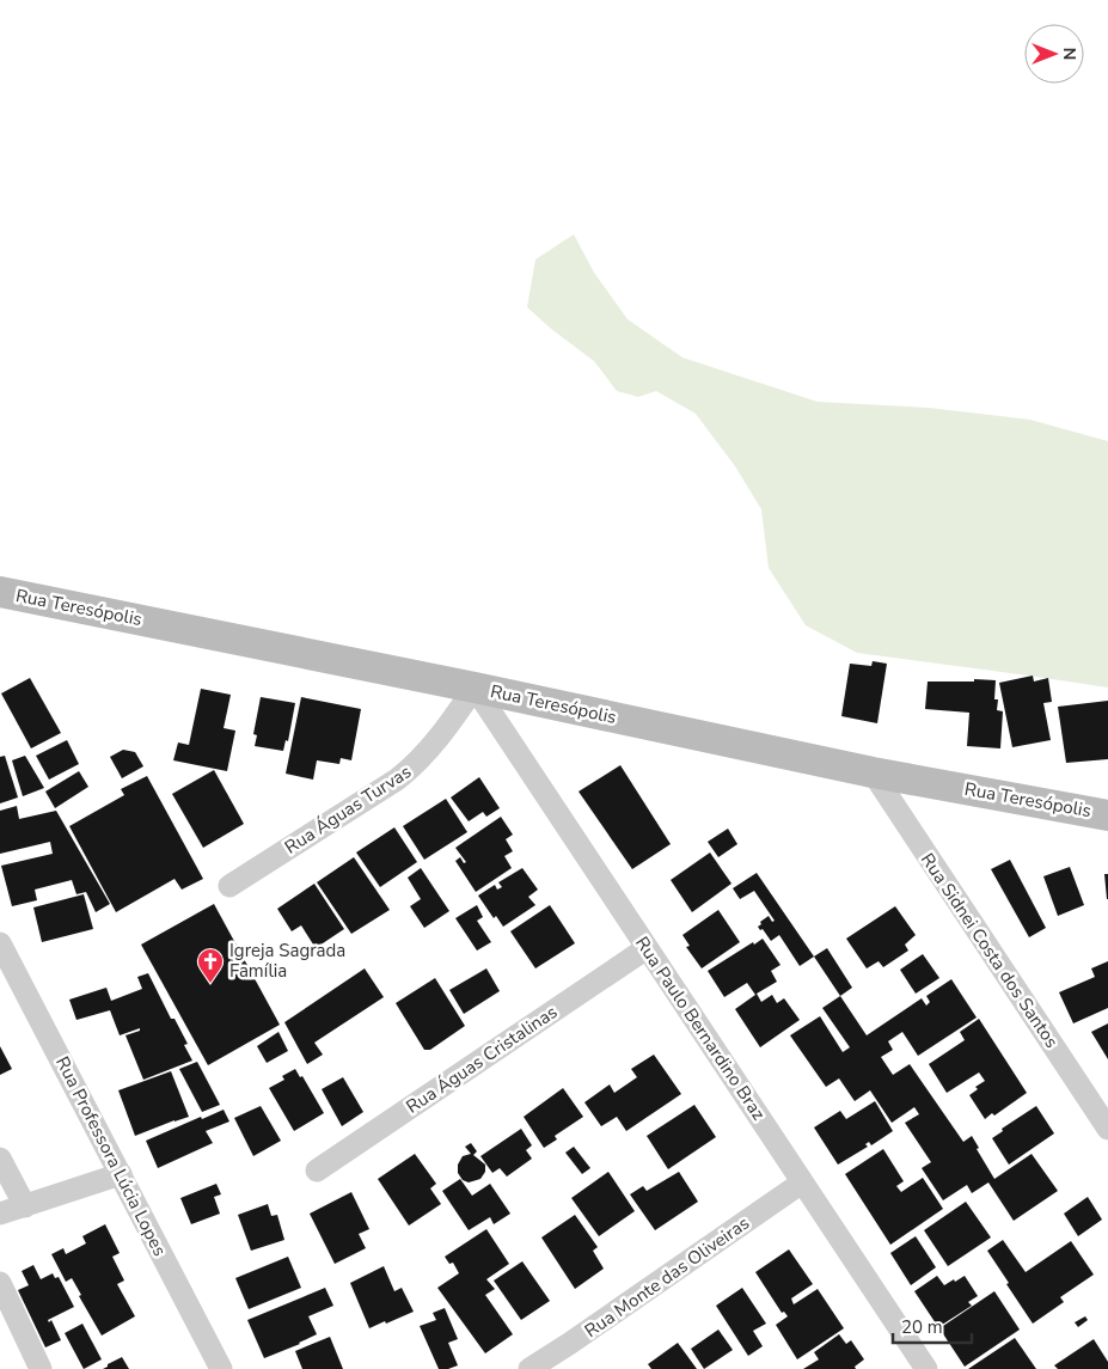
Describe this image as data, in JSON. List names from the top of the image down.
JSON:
{
  "streets": {
    "street": [
      "Rua Teresópolis",
      "Rua Águas Turvas",
      "Rua Sidnei Costa dos Santos",
      "Rua Paulo Bernardino Braz",
      "Rua Águas Cristalinas",
      "Rua Professora Lúcia Lopes",
      "Rua Monte das Oliveiras"
    ]
  },
  "crossings": [
    ["Rua Teresópolis", "Rua Águas Turvas"],
    ["Rua Teresópolis", "Rua Sidnei Costa dos Santos"],
    ["Rua Teresópolis", "Rua Paulo Bernardino Braz"],
    ["Rua Águas Turvas", "Rua Paulo Bernardino Braz"],
    ["Rua Paulo Bernardino Braz", "Rua Águas Cristalinas"],
    ["Rua Paulo Bernardino Braz", "Rua Monte das Oliveiras"]
  ],
  "places": {
    "church": ["Igreja Sagrada Família"]
  },
  "scale_bar": "20 m",
  "north": "right"
}
